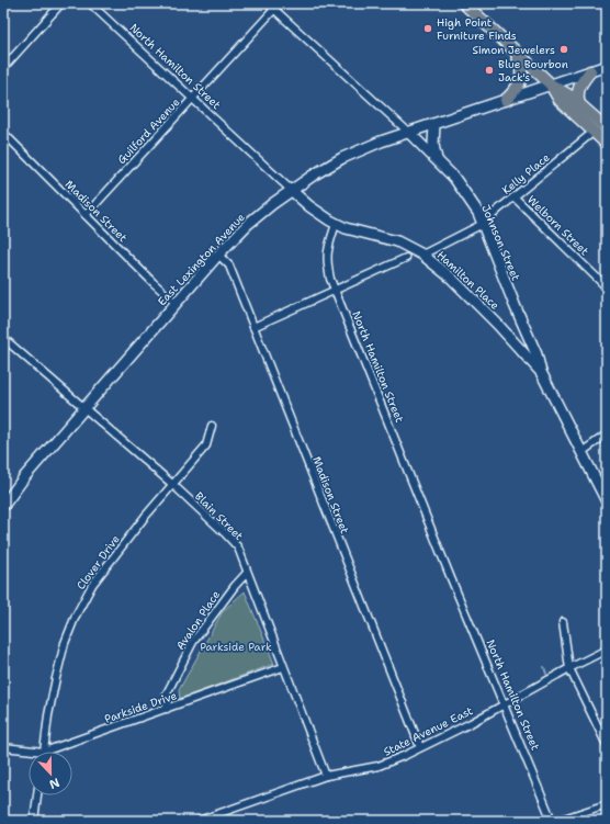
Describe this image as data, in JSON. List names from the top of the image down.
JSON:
{
  "streets": {
    "street": [
      "North Hamilton Street",
      "Guilford Avenue",
      "Kelly Place",
      "Madison Street",
      "Welborn Street",
      "Johnson Street",
      "East Lexington Avenue",
      "Hamilton Place",
      "Blain Street",
      "Clover Drive",
      "Avalon Place",
      "Parkside Drive",
      "State Avenue East"
    ]
  },
  "crossings": [
    ["North Hamilton Street", "Guilford Avenue"],
    ["North Hamilton Street", "East Lexington Avenue"],
    ["North Hamilton Street", "Hamilton Place"],
    ["North Hamilton Street", "State Avenue East"],
    ["Guilford Avenue", "Madison Street"],
    ["Guilford Avenue", "Johnson Street"],
    ["Kelly Place", "Welborn Street"],
    ["Kelly Place", "Johnson Street"],
    ["Kelly Place", "Hamilton Place"],
    ["Madison Street", "East Lexington Avenue"],
    ["Madison Street", "State Avenue East"],
    ["Johnson Street", "East Lexington Avenue"],
    ["Johnson Street", "Hamilton Place"],
    ["East Lexington Avenue", "Blain Street"],
    ["Blain Street", "Clover Drive"],
    ["Blain Street", "Avalon Place"],
    ["Blain Street", "Parkside Drive"],
    ["Blain Street", "State Avenue East"],
    ["Clover Drive", "Parkside Drive"],
    ["Avalon Place", "Parkside Drive"]
  ],
  "parks": ["Parkside Park"],
  "places": ["High Point Furniture Finds", "Simon Jewelers", "Blue Bourbon Jack's"],
  "north": "bottom"
}
